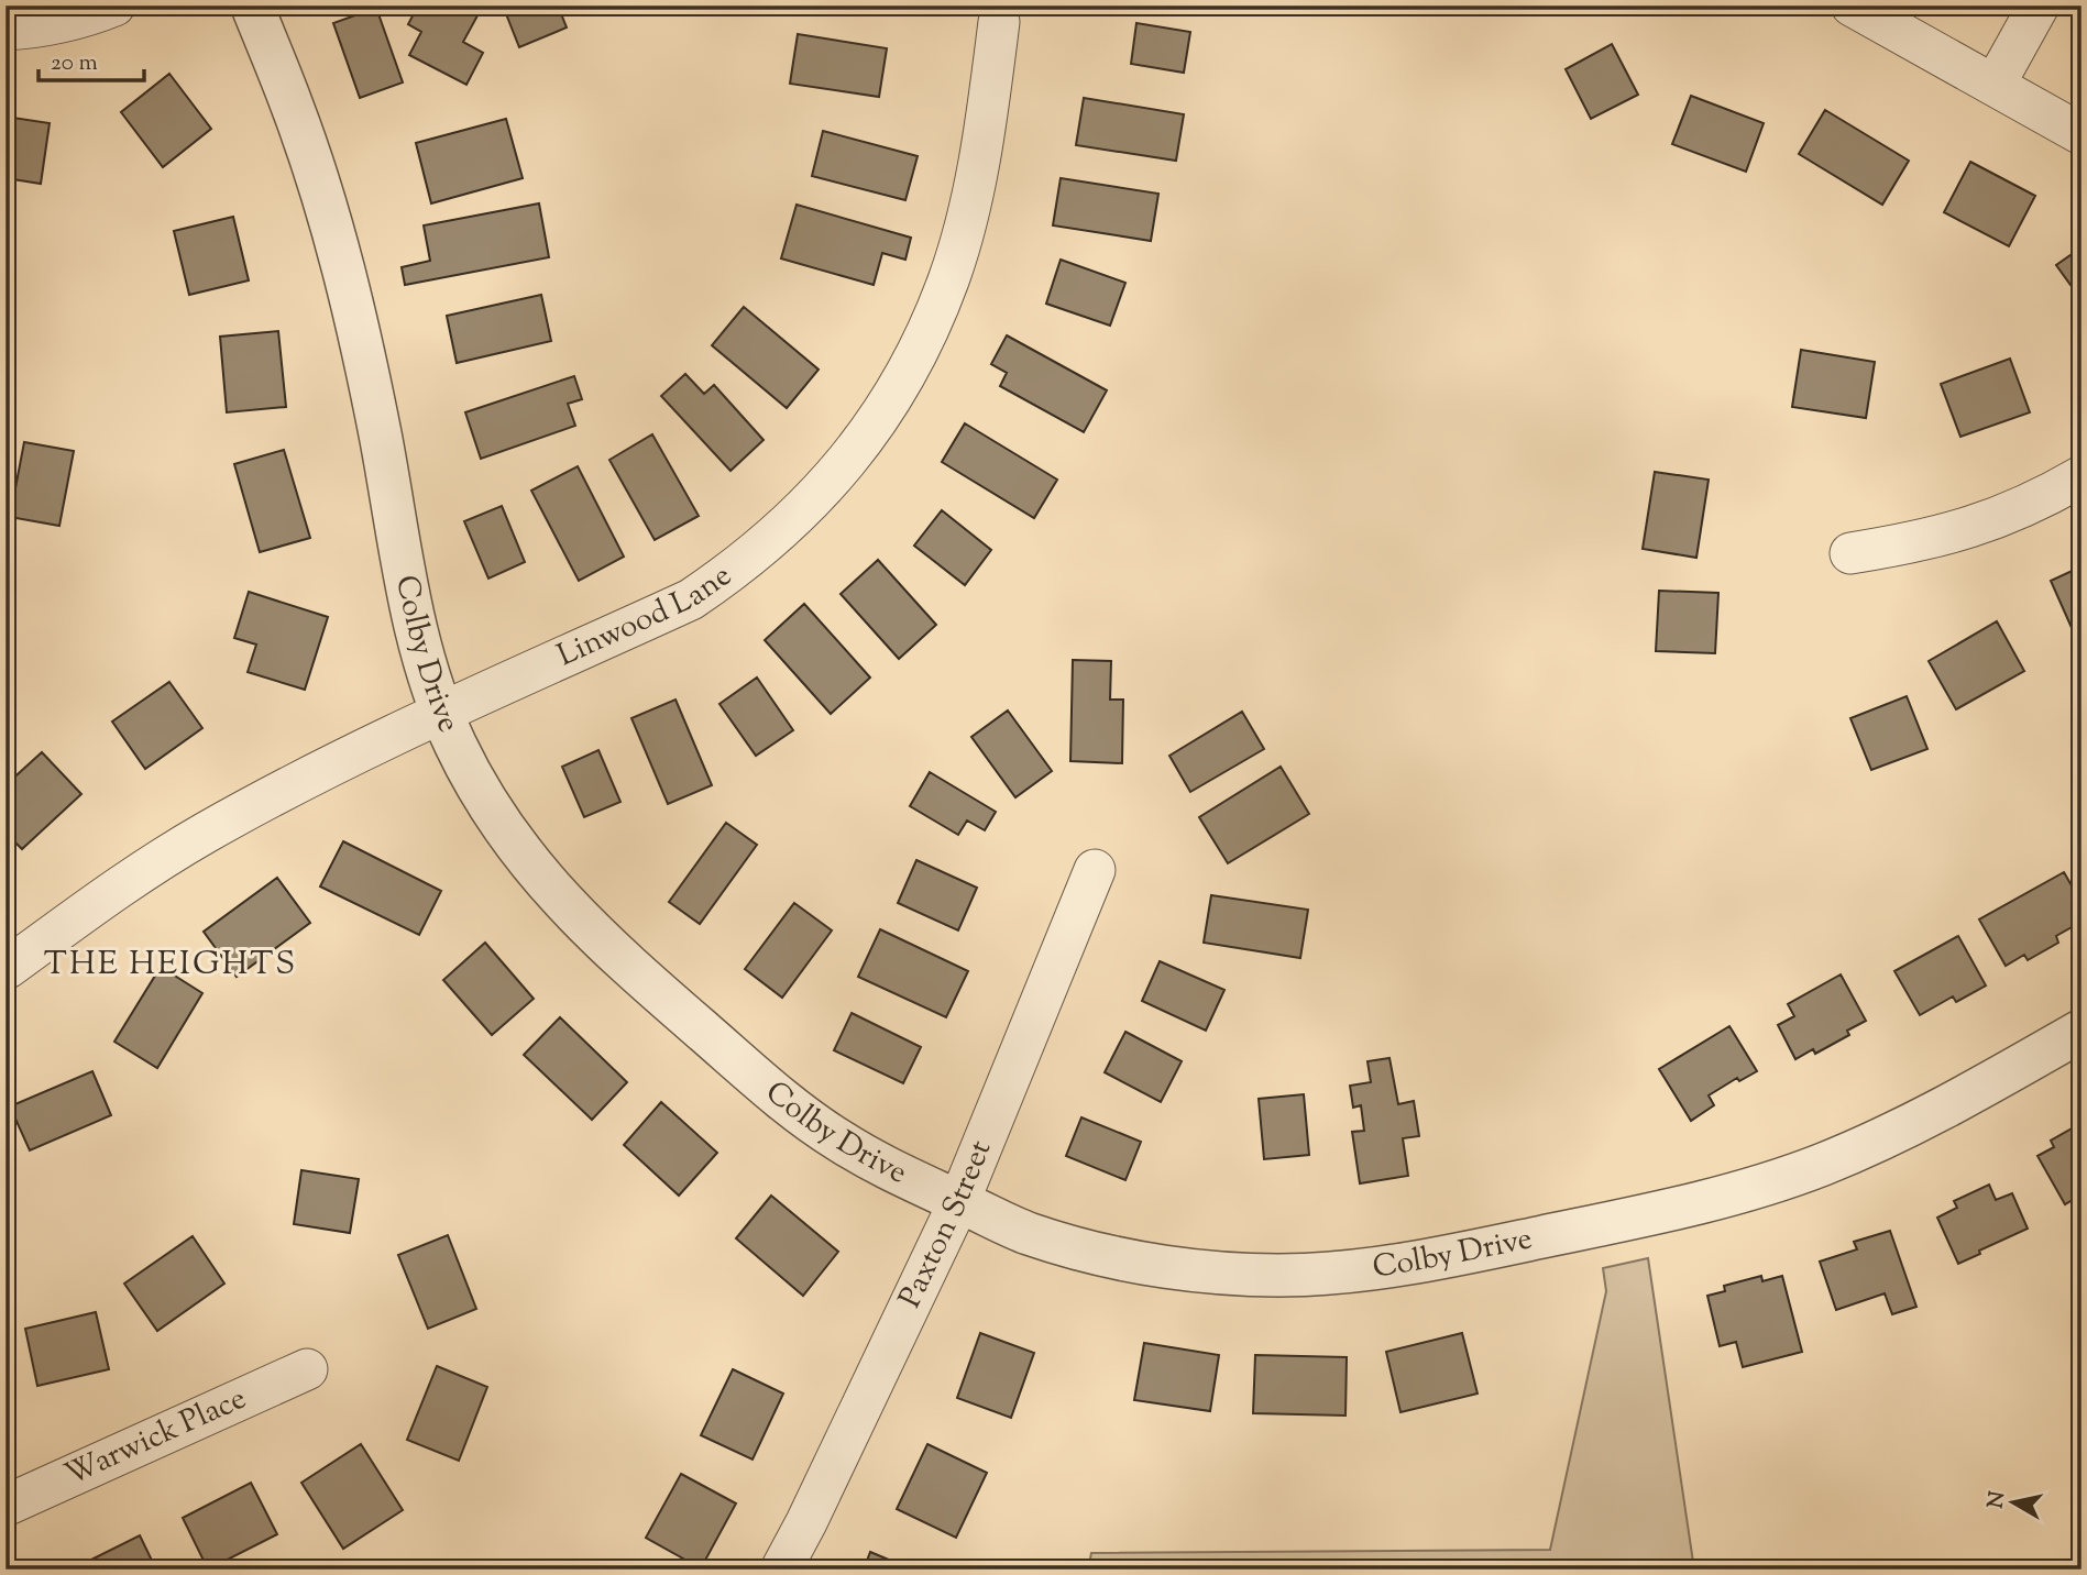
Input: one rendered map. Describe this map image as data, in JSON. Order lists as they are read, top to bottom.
{
  "streets": {
    "street": [
      "Linwood Lane",
      "Colby Drive",
      "Paxton Street",
      "Warwick Place"
    ]
  },
  "crossings": [
    ["Linwood Lane", "Colby Drive"],
    ["Colby Drive", "Paxton Street"]
  ],
  "districts": ["THE HEIGHTS"],
  "scale_bar": "20 m",
  "north": "left"
}
